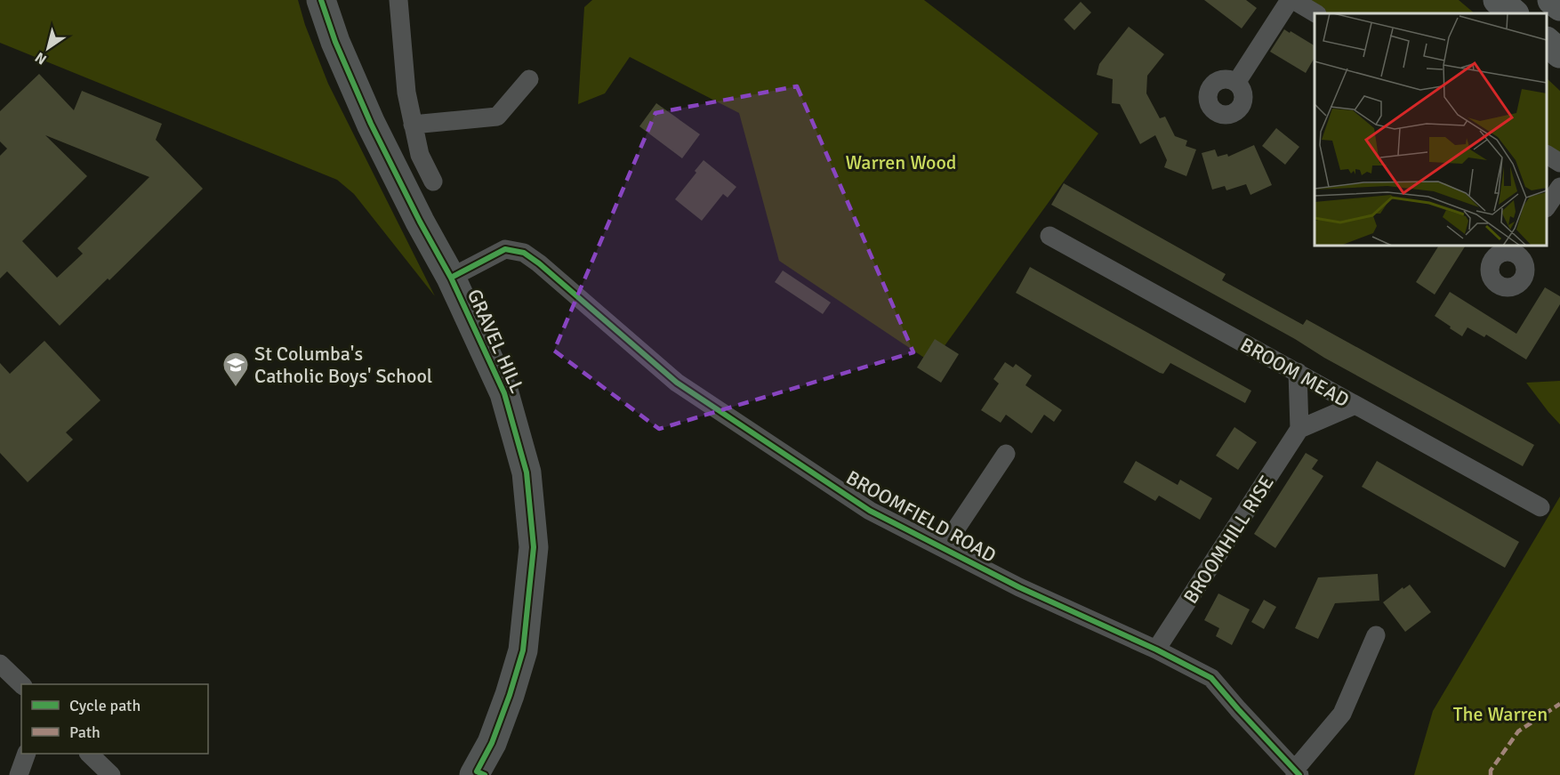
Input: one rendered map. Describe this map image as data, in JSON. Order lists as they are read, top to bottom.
{
  "streets": {
    "main road": ["GRAVEL HILL"],
    "street": ["BROOM MEAD", "BROOMFIELD ROAD", "BROOMHILL RISE"]
  },
  "crossings": [
    ["GRAVEL HILL", "BROOMFIELD ROAD"],
    ["BROOMFIELD ROAD", "BROOMHILL RISE"]
  ],
  "parks": ["Warren Wood", "The Warren"],
  "places": {
    "school or university": ["St Columba's Catholic Boys' School"]
  },
  "legend": ["Cycle path", "Path"],
  "north": "bottom left"
}
